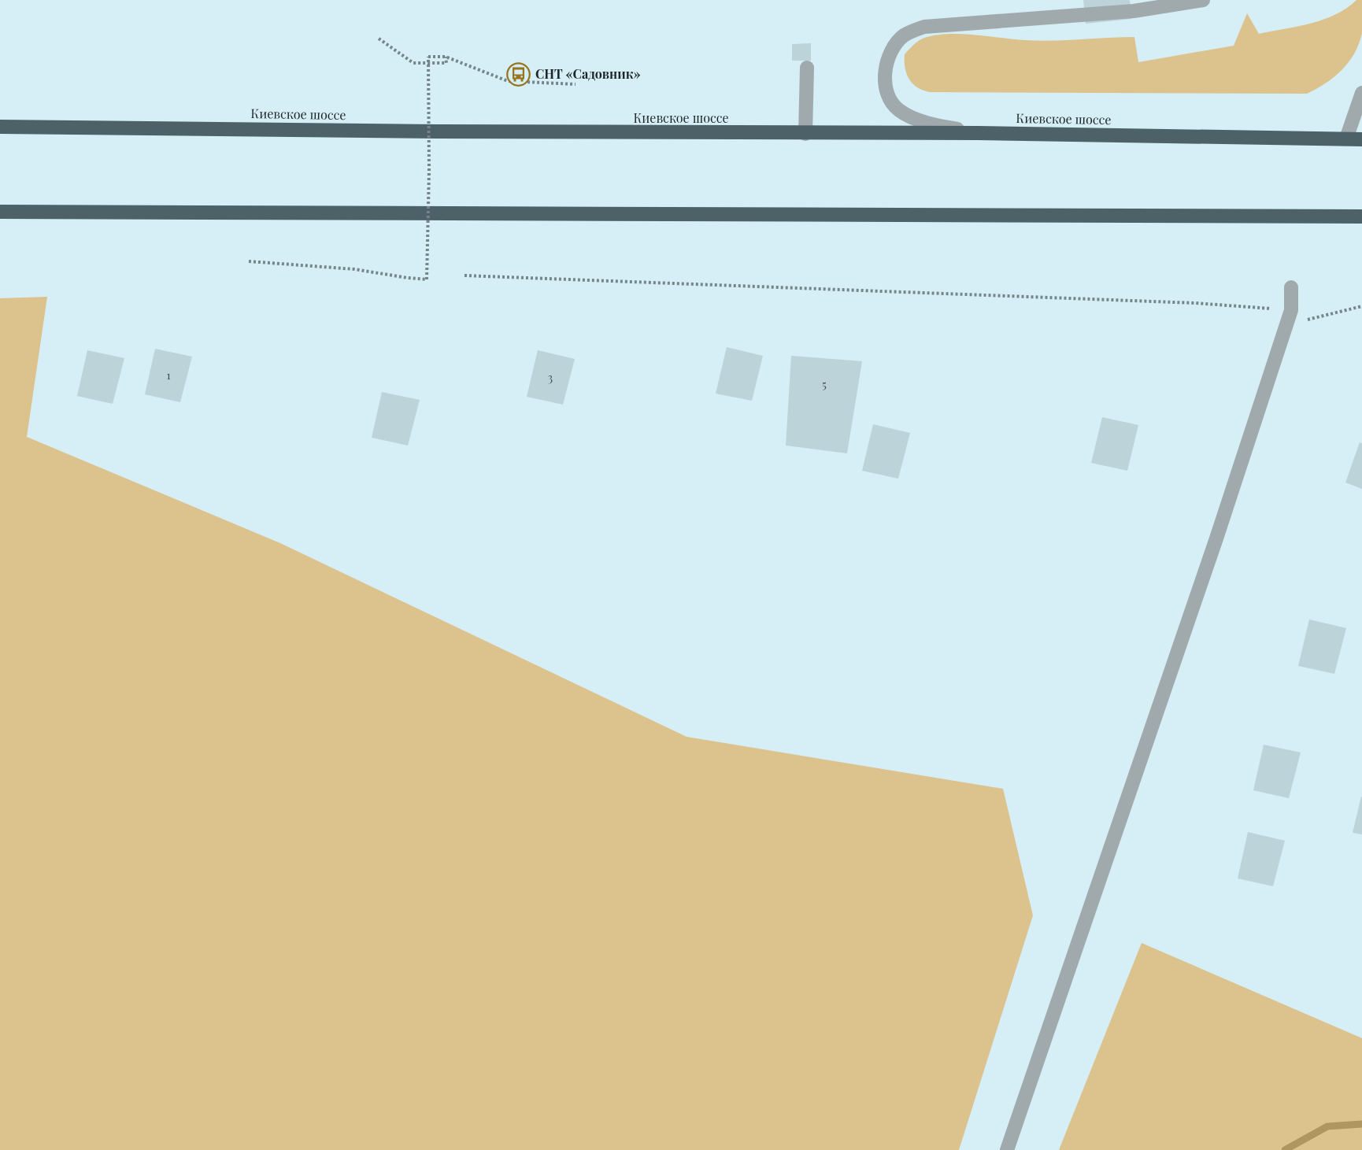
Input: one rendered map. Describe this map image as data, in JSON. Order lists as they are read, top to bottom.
{
  "streets": {
    "highway": ["Киевское шоссе"]
  },
  "places": {
    "bus stop": ["СНТ «Садовник»"]
  },
  "house_numbers": ["1", "3", "5"]
}
